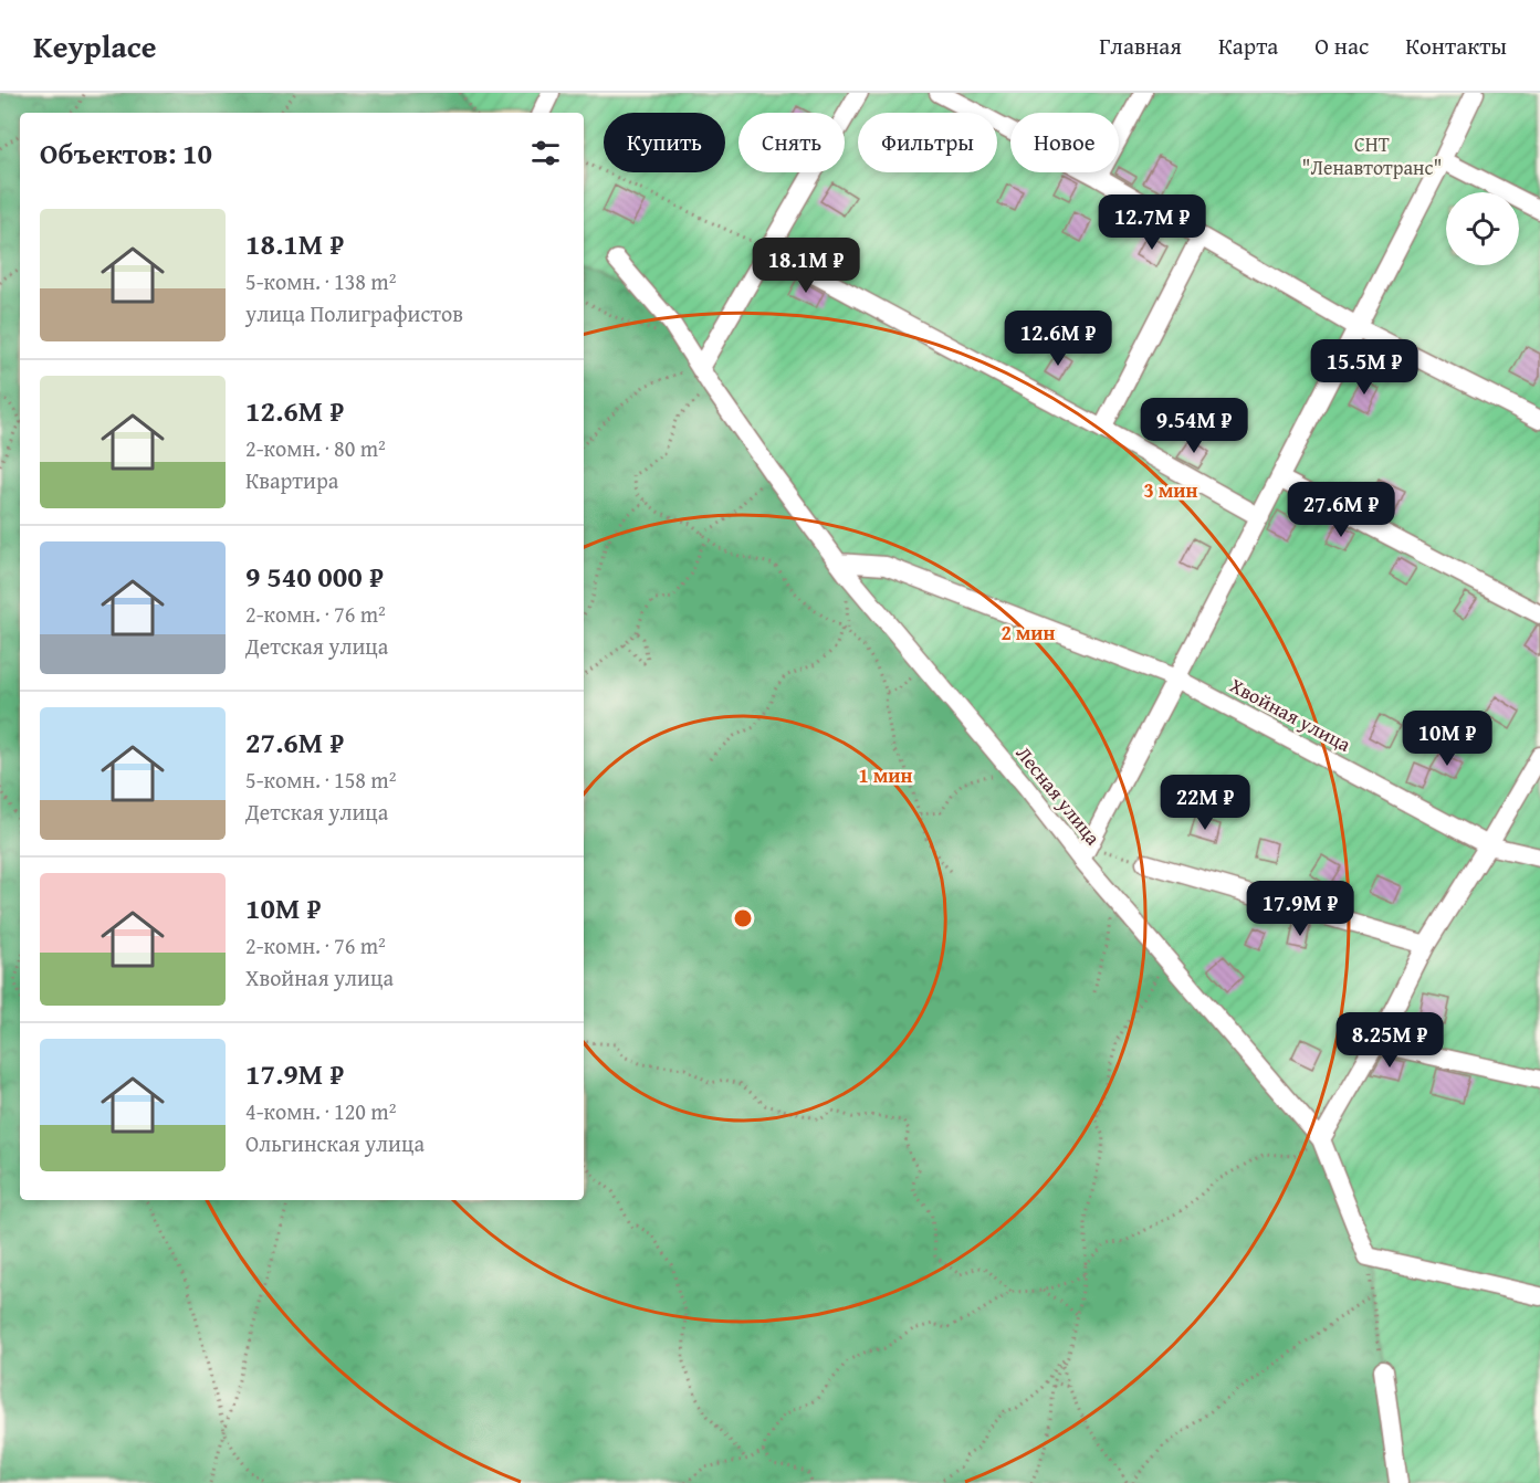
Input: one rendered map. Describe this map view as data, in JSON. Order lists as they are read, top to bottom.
{
  "streets": {
    "street": ["Хвойная улица", "Лесная улица"]
  },
  "crossings": [
    ["Хвойная улица", "Лесная улица"]
  ],
  "parks": ["СНТ \"Ленавтотранс\""],
  "page": {
    "header": "Keyplace",
    "nav": [
      "Главная",
      "Карта",
      "О нас",
      "Контакты"
    ],
    "chip": [
      "Купить",
      "Снять",
      "Фильтры",
      "Новое"
    ],
    "heading": "Объектов: 10",
    "list": [
      {
        "name": "18.1M ₽",
        "note": "5-комн. · 138 m² · улица Полиграфистов"
      },
      {
        "name": "12.6M ₽",
        "note": "2-комн. · 80 m² · Квартира"
      },
      {
        "name": "9 540 000 ₽",
        "note": "2-комн. · 76 m² · Детская улица"
      },
      {
        "name": "27.6M ₽",
        "note": "5-комн. · 158 m² · Детская улица"
      },
      {
        "name": "10M ₽",
        "note": "2-комн. · 76 m² · Хвойная улица"
      },
      {
        "name": "17.9M ₽",
        "note": "4-комн. · 120 m² · Ольгинская улица"
      }
    ],
    "price": [
      "12.7M ₽",
      "18.1M ₽",
      "12.6M ₽",
      "15.5M ₽",
      "9.54M ₽",
      "27.6M ₽",
      "10M ₽",
      "22M ₽",
      "17.9M ₽",
      "8.25M ₽"
    ]
  },
  "rings": ["3 мин", "2 мин", "1 мин"]
}
